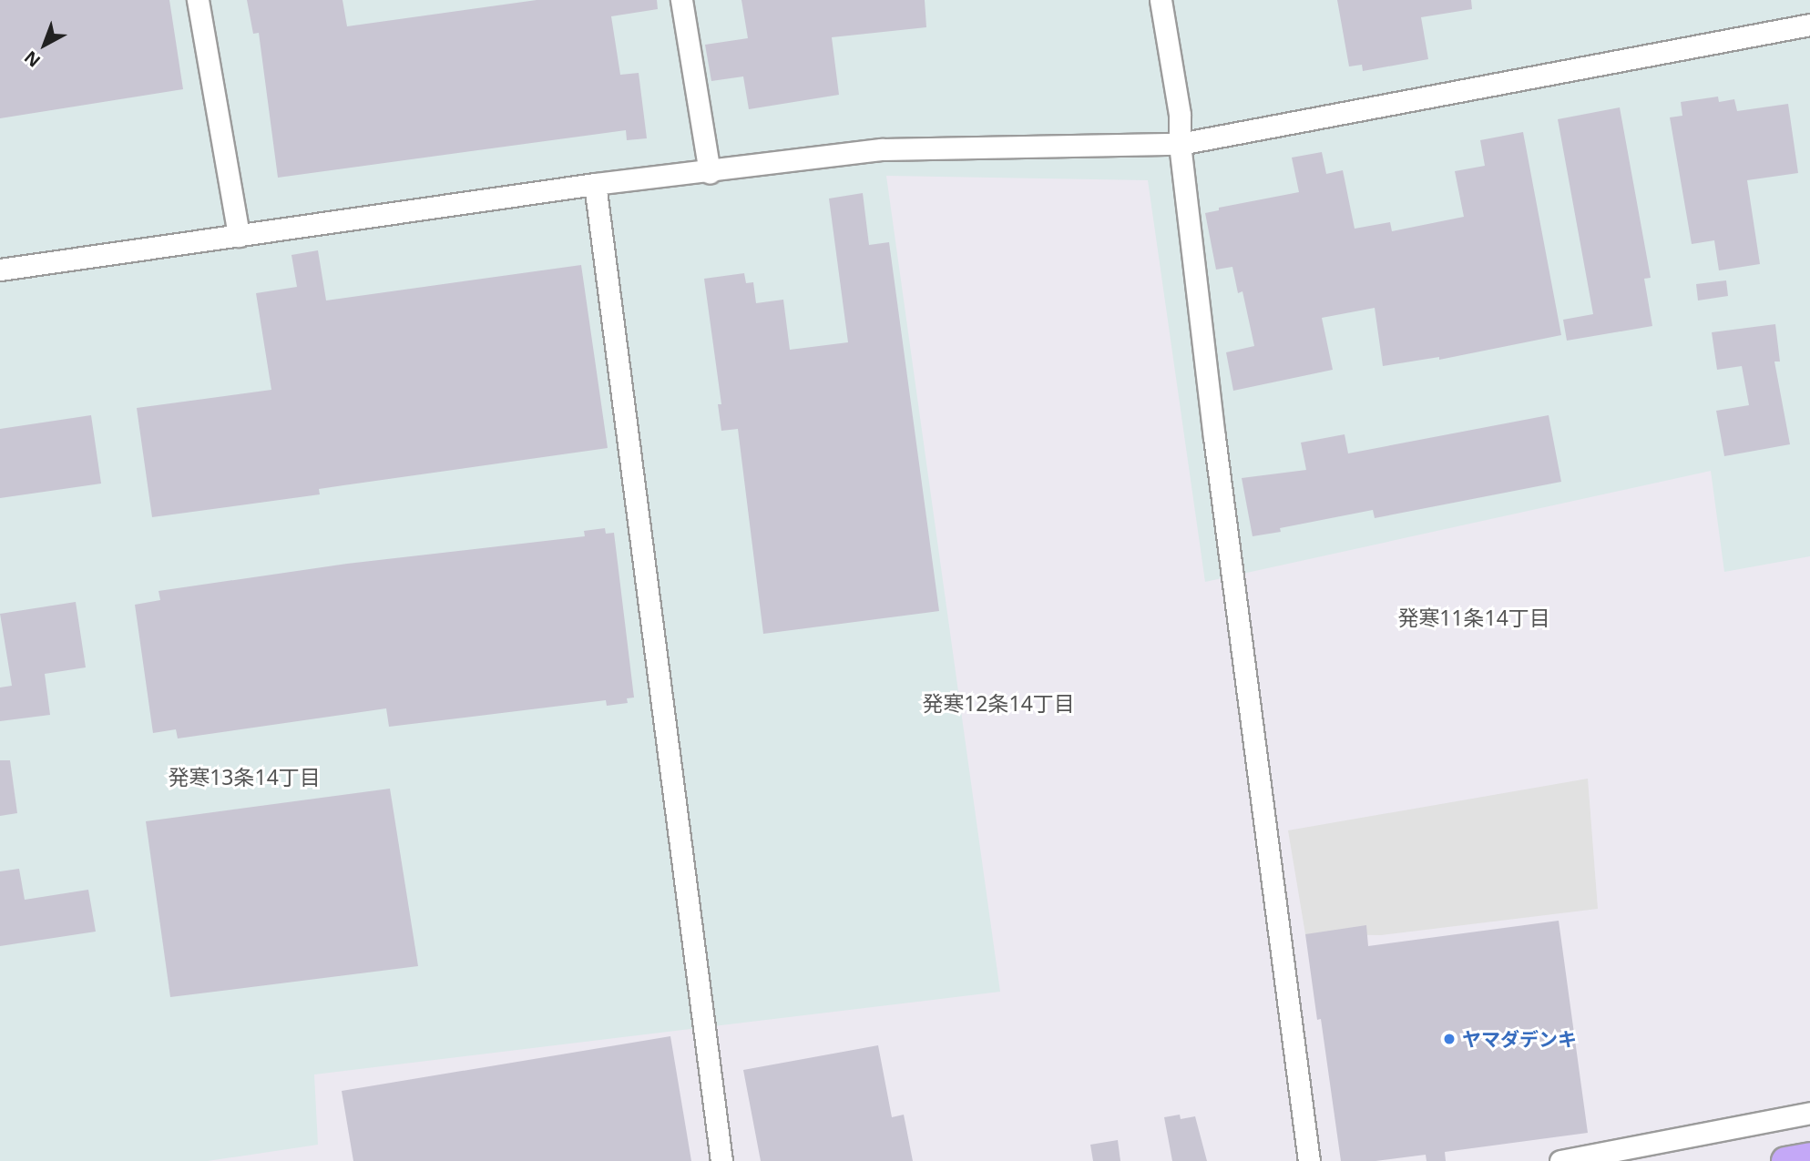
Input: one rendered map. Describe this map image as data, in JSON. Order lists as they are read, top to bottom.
{
  "districts": ["発寒11条14丁目", "発寒12条14丁目", "発寒13条14丁目"],
  "places": ["ヤマダデンキ"],
  "north": "bottom left"
}
